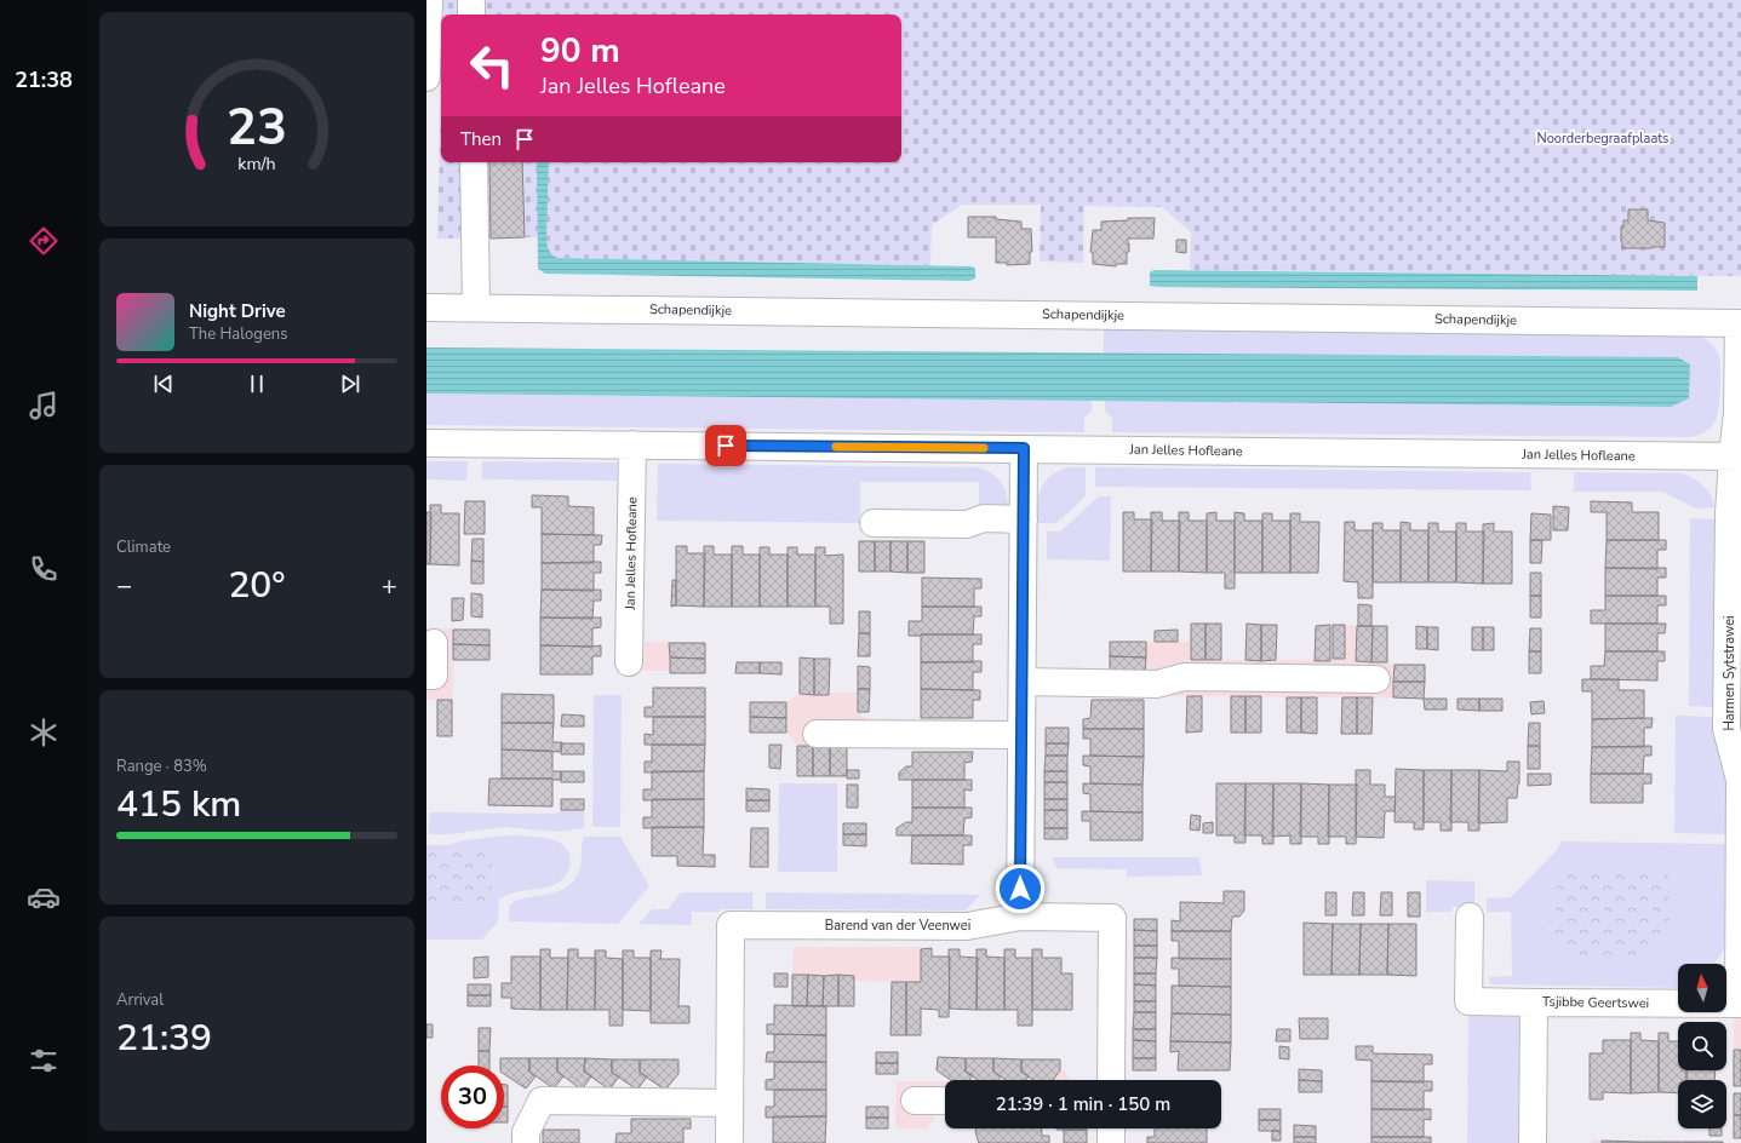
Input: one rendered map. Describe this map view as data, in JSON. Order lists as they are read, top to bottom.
{
  "streets": {
    "street": [
      "Schapendijkje",
      "Jan Jelles Hofleane",
      "Harmen Sytstrawei",
      "Barend van der Veenwei",
      "Tsjibbe Geertswei"
    ]
  },
  "crossings": [
    ["Schapendijkje", "Jan Jelles Hofleane"],
    ["Schapendijkje", "Harmen Sytstrawei"],
    ["Jan Jelles Hofleane", "Harmen Sytstrawei"],
    ["Harmen Sytstrawei", "Tsjibbe Geertswei"]
  ],
  "parks": ["Noorderbegraafplaats"],
  "north": "top",
  "page": {
    "tabs": "21:38",
    "turn": ["90 m", "Jan Jelles Hofleane"],
    "then": "Then",
    "song": ["Night Drive", "The Halogens"],
    "tile": [
      "Climate",
      ["Range · 83%", "415 km"],
      ["Arrival", "21:39"]
    ],
    "heat": ["−", "20°", "+"],
    "limit": "30",
    "trip": "21:39 · 1 min · 150 m",
    "gauge": ["23", "km/h"]
  }
}
